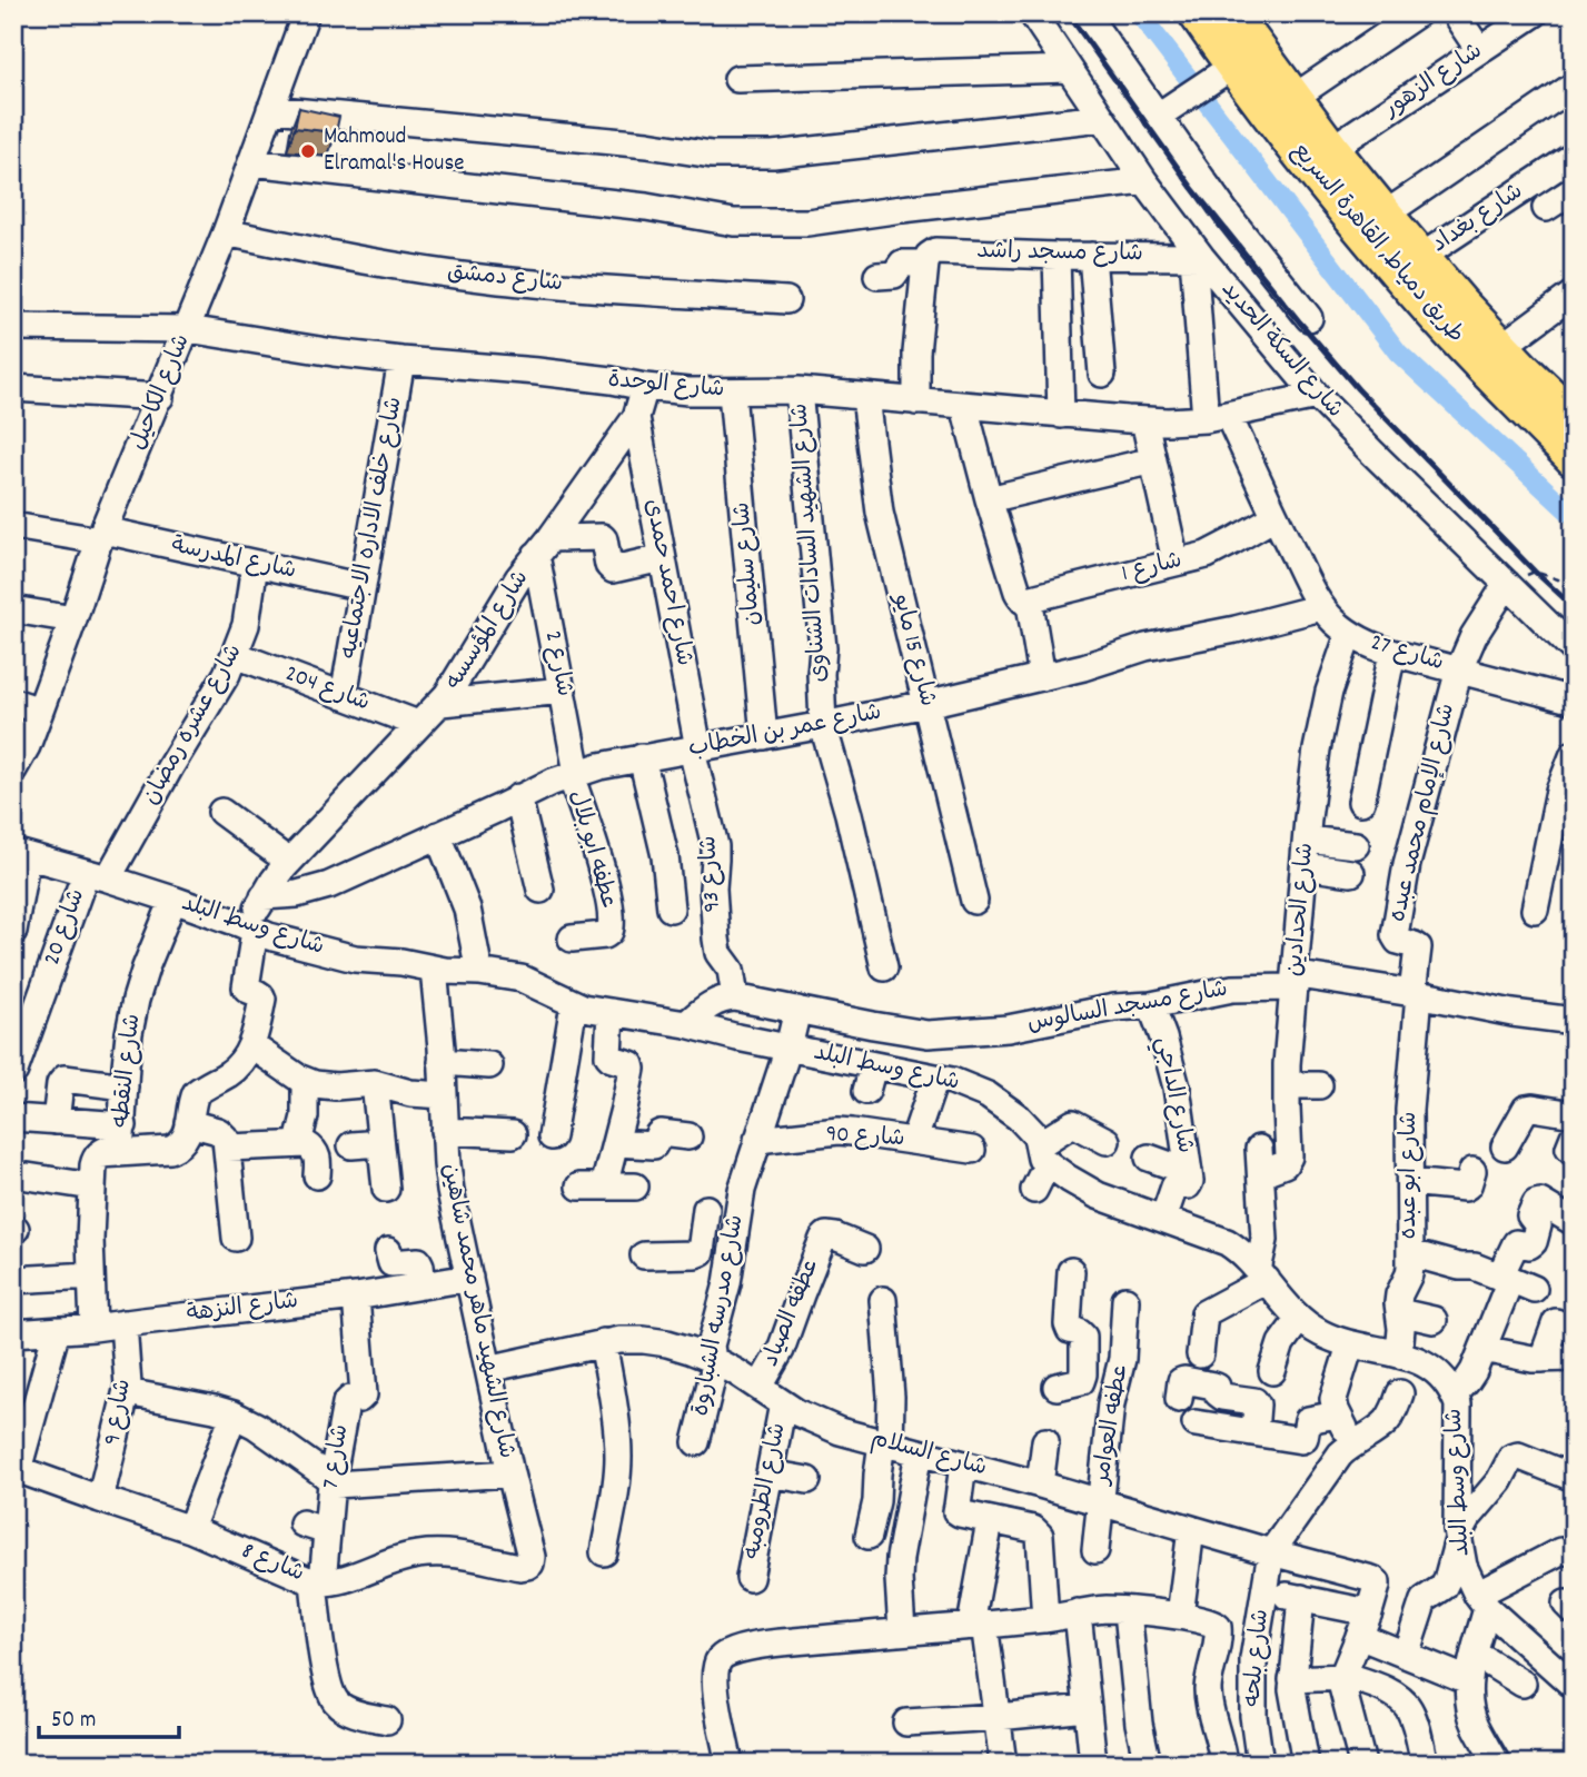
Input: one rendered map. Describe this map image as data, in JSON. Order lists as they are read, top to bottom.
{
  "streets": {
    "highway": ["طريق دمياط, القاهرة السريع"],
    "street": [
      "شارع الزهور",
      "شارع بغداد",
      "شارع مسجد راشد",
      "شارع دمشق",
      "شارع السكة الحديد",
      "شارع الوحدة",
      "شارع الكاحيل",
      "شارع خلف الاداره الاجتماعيه",
      "شارع الشهيد السادات الشناوى",
      "شارع المدرسة",
      "شارع سليمان",
      "شارع 1",
      "شارع احمد حمدى",
      "شارع المؤسسه",
      "شارع 15 مايو",
      "شارع 27",
      "شارع 2",
      "شارع 204",
      "شارع عشره رمضان",
      "شارع عمر بن الخطاب",
      "شارع الإمام محمد عبده",
      "عطفه ابو بلال",
      "شارع 93",
      "شارع الحدادين",
      "شارع وسط البلد",
      "شارع 20",
      "شارع مسجد السالوس",
      "شارع النقطه",
      "شارع الداجي",
      "شارع 90",
      "شارع ابو عبده",
      "شارع النزهة",
      "شارع الشهيد ماهر محمد شاهين",
      "عطفه الصياد",
      "شارع مدرسه الشباروة",
      "شارع 9",
      "عطفه العوامر",
      "شارع السلام",
      "شارع 7",
      "شارع الطرومبه",
      "شارع 8",
      "شارع بلحه"
    ]
  },
  "crossings": [
    ["شارع الزهور", "طريق دمياط, القاهرة السريع"],
    ["شارع بغداد", "طريق دمياط, القاهرة السريع"],
    ["شارع مسجد راشد", "شارع السكة الحديد"],
    ["شارع دمشق", "شارع الكاحيل"],
    ["شارع السكة الحديد", "شارع الوحدة"],
    ["شارع السكة الحديد", "شارع الإمام محمد عبده"],
    ["شارع الوحدة", "شارع الكاحيل"],
    ["شارع الوحدة", "شارع خلف الاداره الاجتماعيه"],
    ["شارع الوحدة", "شارع الشهيد السادات الشناوى"],
    ["شارع الوحدة", "شارع سليمان"],
    ["شارع الوحدة", "شارع المؤسسه"],
    ["شارع الوحدة", "شارع 15 مايو"],
    ["شارع الوحدة", "شارع 27"],
    ["شارع الكاحيل", "شارع المدرسة"],
    ["شارع خلف الاداره الاجتماعيه", "شارع المدرسة"],
    ["شارع خلف الاداره الاجتماعيه", "شارع 204"],
    ["شارع الشهيد السادات الشناوى", "شارع عمر بن الخطاب"],
    ["شارع المدرسة", "شارع عشره رمضان"],
    ["شارع سليمان", "شارع عمر بن الخطاب"],
    ["شارع 1", "شارع 27"],
    ["شارع احمد حمدى", "شارع المؤسسه"],
    ["شارع احمد حمدى", "شارع عمر بن الخطاب"],
    ["شارع احمد حمدى", "شارع 93"],
    ["شارع المؤسسه", "شارع 2"],
    ["شارع المؤسسه", "شارع 204"],
    ["شارع المؤسسه", "شارع عمر بن الخطاب"],
    ["شارع المؤسسه", "شارع وسط البلد"],
    ["شارع 15 مايو", "شارع عمر بن الخطاب"],
    ["شارع 27", "شارع عمر بن الخطاب"],
    ["شارع 27", "شارع الإمام محمد عبده"],
    ["شارع 27", "شارع الحدادين"],
    ["شارع 2", "شارع عمر بن الخطاب"],
    ["شارع 2", "عطفه ابو بلال"],
    ["شارع 204", "شارع عشره رمضان"],
    ["شارع عشره رمضان", "شارع وسط البلد"],
    ["شارع عشره رمضان", "شارع 20"],
    ["شارع عمر بن الخطاب", "عطفه ابو بلال"],
    ["شارع عمر بن الخطاب", "شارع 93"],
    ["شارع الإمام محمد عبده", "شارع مسجد السالوس"],
    ["شارع الإمام محمد عبده", "شارع ابو عبده"],
    ["شارع 93", "شارع مسجد السالوس"],
    ["شارع الحدادين", "شارع وسط البلد"],
    ["شارع الحدادين", "شارع مسجد السالوس"],
    ["شارع وسط البلد", "شارع 20"],
    ["شارع وسط البلد", "شارع النقطه"],
    ["شارع وسط البلد", "شارع الداجي"],
    ["شارع وسط البلد", "شارع ابو عبده"],
    ["شارع وسط البلد", "شارع الشهيد ماهر محمد شاهين"],
    ["شارع وسط البلد", "شارع مدرسه الشباروة"],
    ["شارع مسجد السالوس", "شارع الداجي"],
    ["شارع مسجد السالوس", "شارع ابو عبده"],
    ["شارع مسجد السالوس", "شارع مدرسه الشباروة"],
    ["شارع النقطه", "شارع النزهة"],
    ["شارع 90", "شارع مدرسه الشباروة"],
    ["شارع النزهة", "شارع الشهيد ماهر محمد شاهين"],
    ["شارع النزهة", "شارع 9"],
    ["شارع النزهة", "شارع 7"],
    ["شارع الشهيد ماهر محمد شاهين", "شارع السلام"],
    ["شارع الشهيد ماهر محمد شاهين", "شارع 8"],
    ["عطفه الصياد", "شارع السلام"],
    ["شارع مدرسه الشباروة", "شارع السلام"],
    ["شارع 9", "شارع 8"],
    ["عطفه العوامر", "شارع السلام"],
    ["شارع السلام", "شارع الطرومبه"],
    ["شارع السلام", "شارع بلحه"],
    ["شارع 7", "شارع 8"]
  ],
  "places": ["Mahmoud Elramal's House"],
  "scale_bar": "50 m"
}
